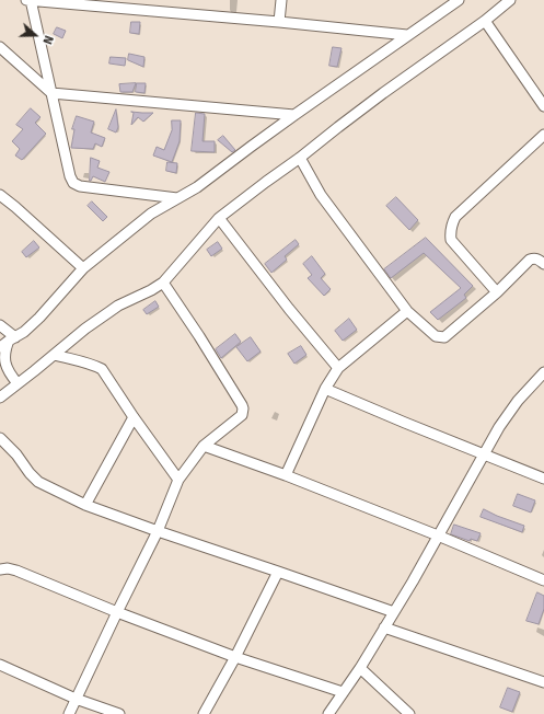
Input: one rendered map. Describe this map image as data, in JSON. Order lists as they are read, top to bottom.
{
  "north": "right"
}
